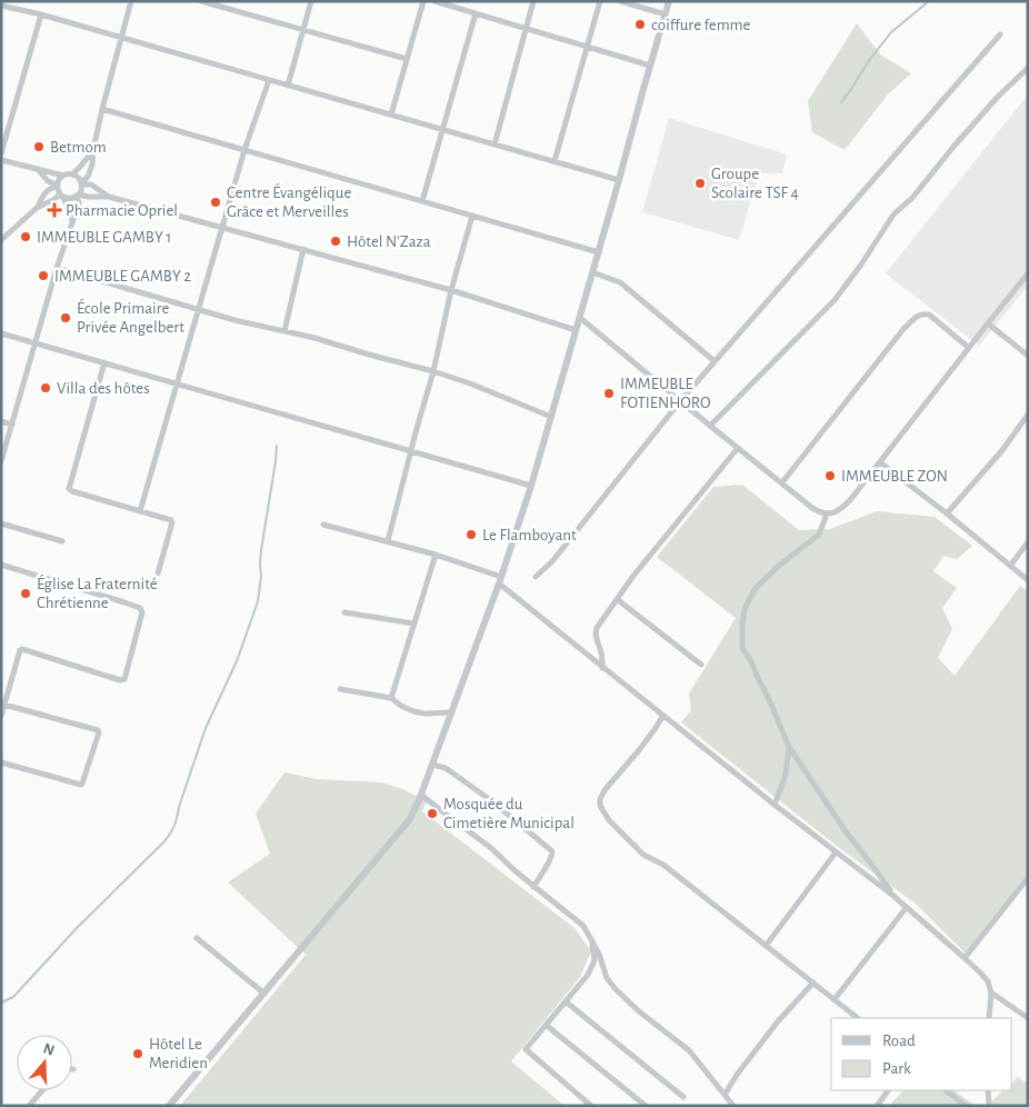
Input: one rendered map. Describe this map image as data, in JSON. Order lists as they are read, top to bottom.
{
  "places": {
    "other": [
      "coiffure femme",
      "Betmom",
      "Groupe Scolaire TSF 4",
      "Centre Évangélique Grâce et Merveilles",
      "IMMEUBLE GAMBY 1",
      "Hôtel N'Zaza",
      "IMMEUBLE GAMBY 2",
      "École Primaire Privée Angelbert",
      "Villa des hôtes",
      "IMMEUBLE FOTIENHORO",
      "IMMEUBLE ZON",
      "Le Flamboyant",
      "Église La Fraternité Chrétienne",
      "Mosquée du Cimetière Municipal",
      "Hôtel Le Meridien"
    ],
    "health": ["Pharmacie Opriel"]
  },
  "legend": ["Road", "Park"],
  "north": "top"
}
